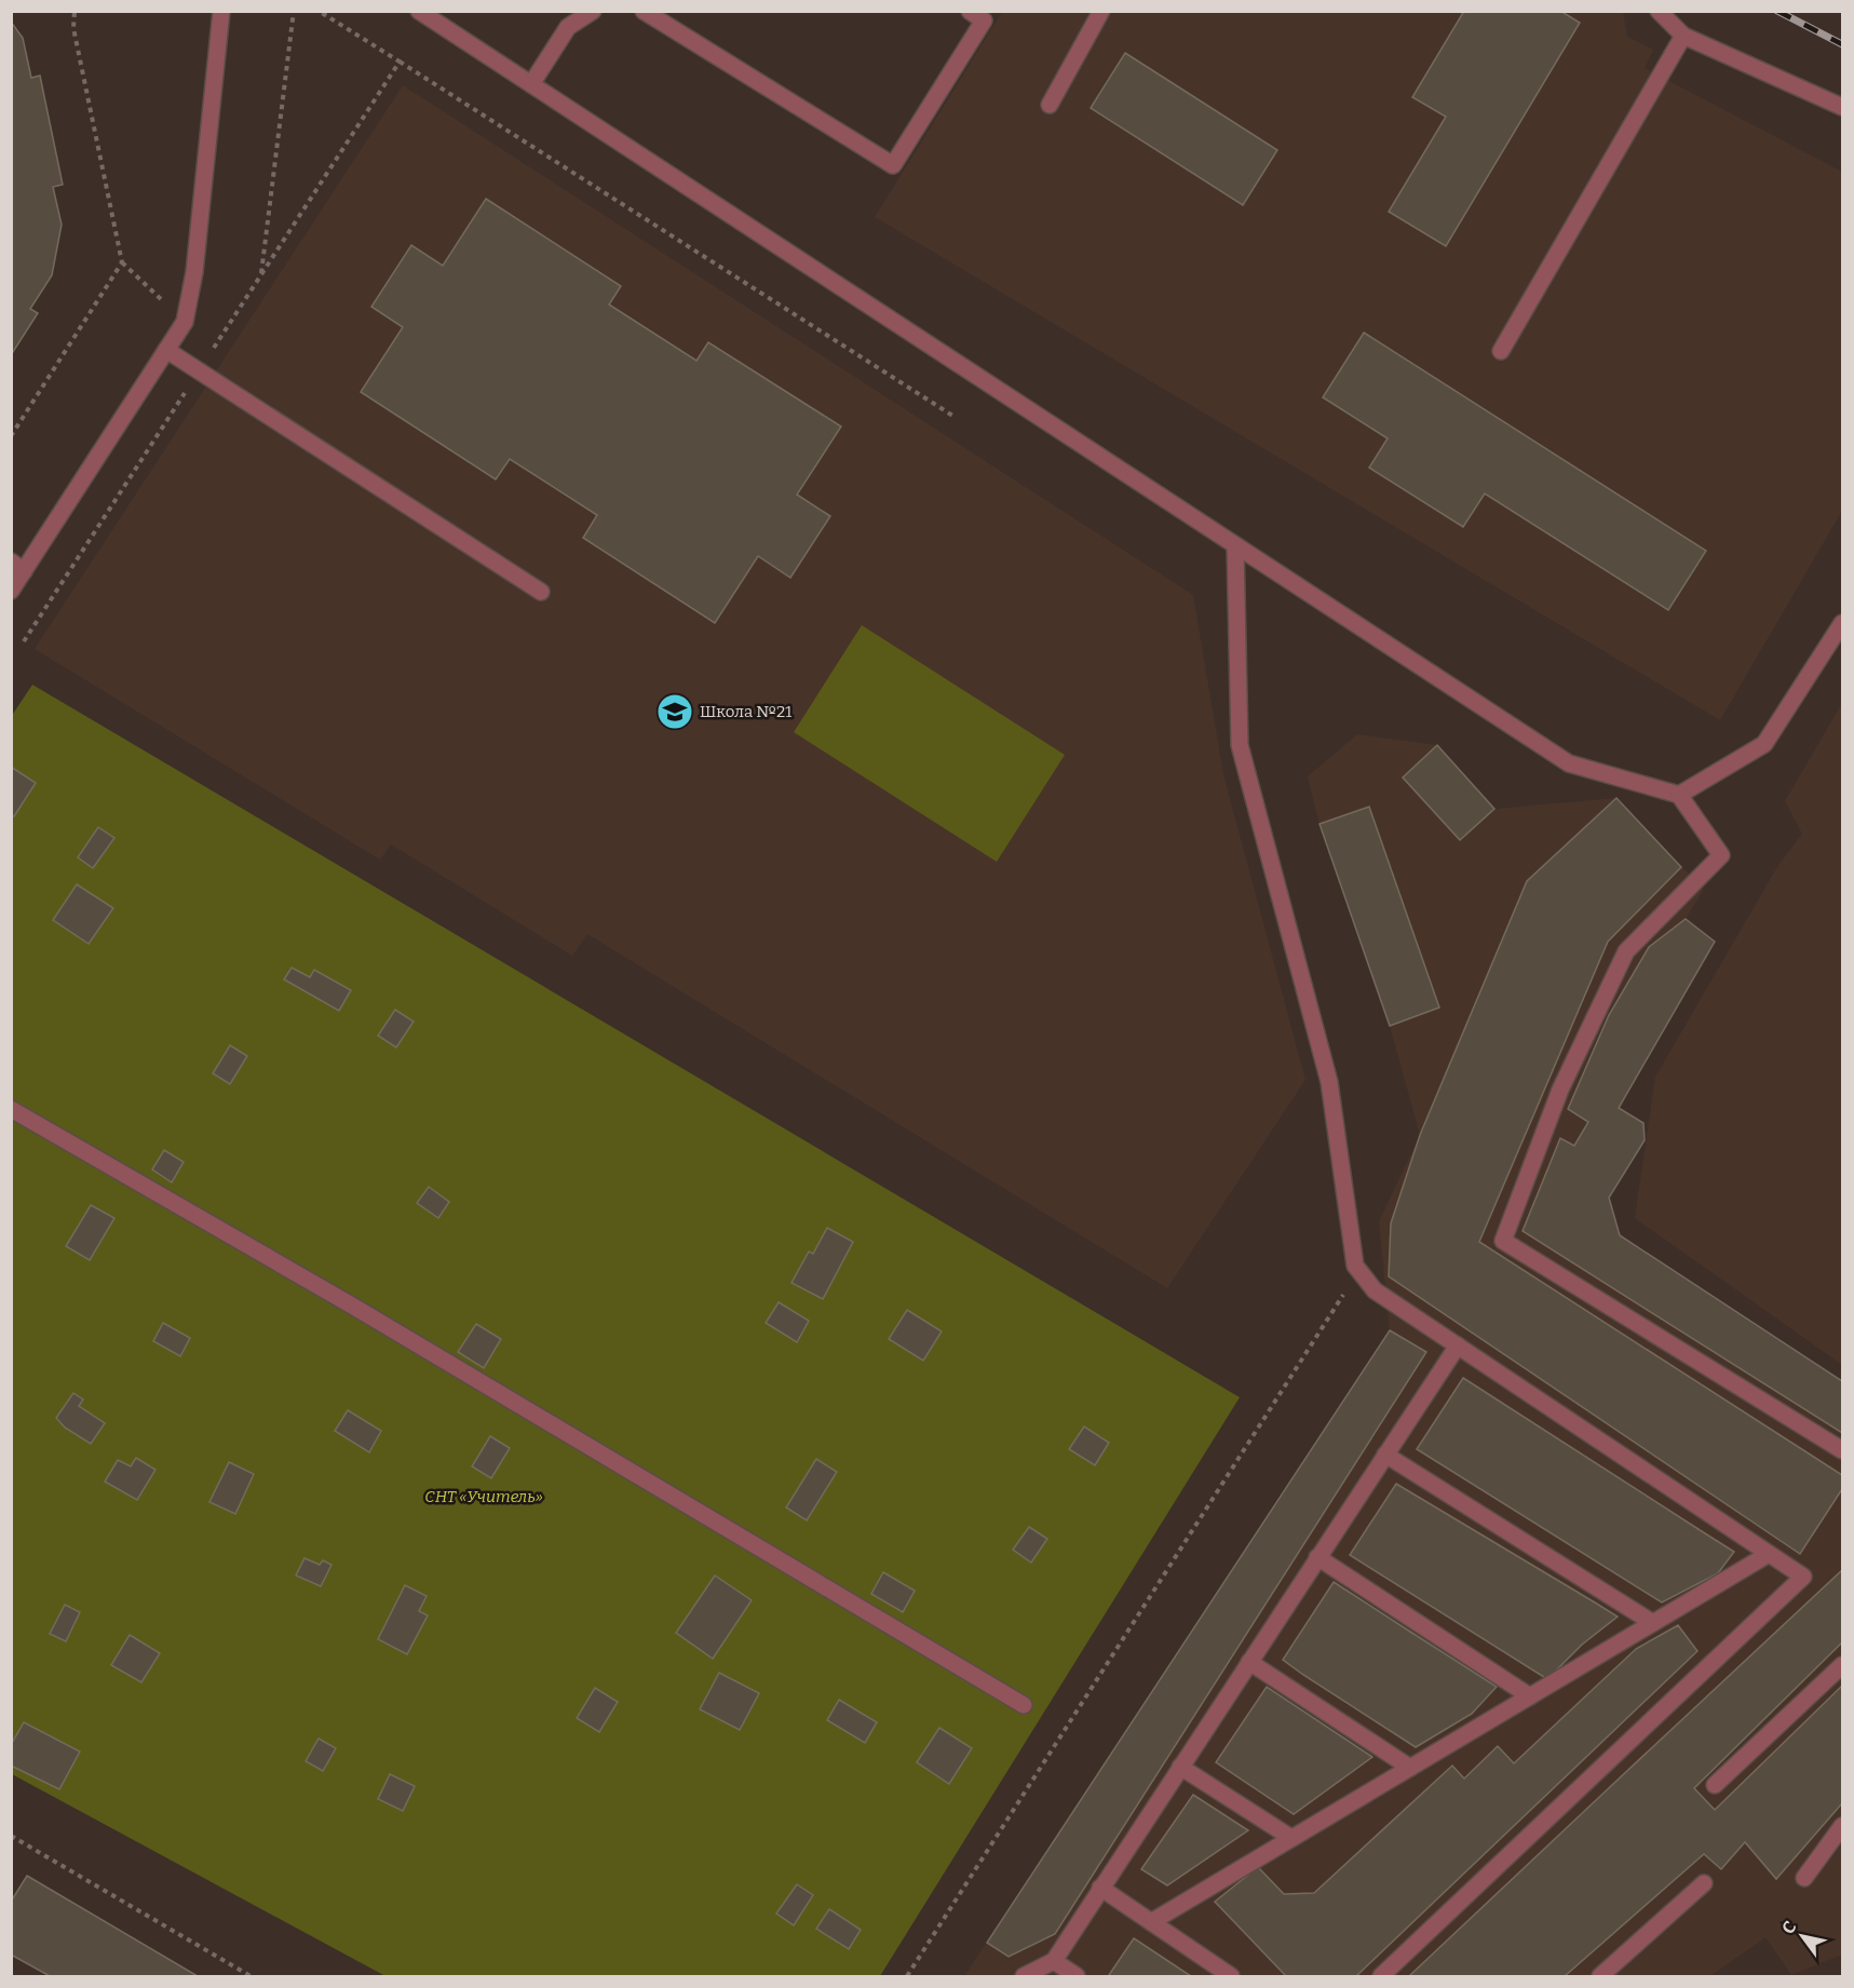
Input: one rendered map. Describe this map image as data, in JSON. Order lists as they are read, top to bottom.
{
  "parks": ["СНТ «Учитель»"],
  "places": {
    "school or university": ["Школа №21"]
  },
  "north": "top left"
}
